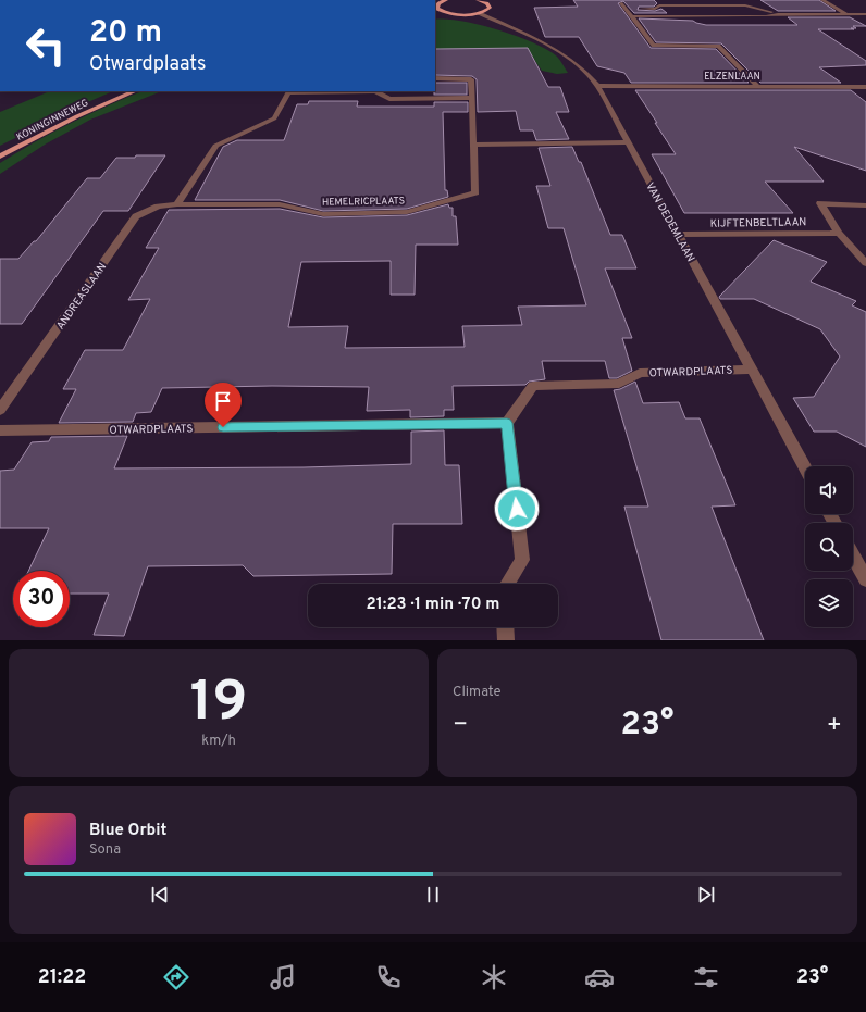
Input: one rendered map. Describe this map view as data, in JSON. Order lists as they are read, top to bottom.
{
  "streets": {
    "main road": ["KONINGINNEWEG"],
    "street": [
      "ELZENLAAN",
      "HEMELRICPLAATS",
      "VAN DEDEMLAAN",
      "KIJFTENBELTLAAN",
      "ANDREASLAAN",
      "OTWARDPLAATS"
    ]
  },
  "crossings": [
    ["ELZENLAAN", "VAN DEDEMLAAN"],
    ["HEMELRICPLAATS", "ANDREASLAAN"],
    ["VAN DEDEMLAAN", "KIJFTENBELTLAAN"],
    ["VAN DEDEMLAAN", "OTWARDPLAATS"]
  ],
  "page": {
    "turn": ["20 m", "Otwardplaats"],
    "limit": "30",
    "trip": "21:23 · 1 min · 70 m",
    "tile": [
      ["19", "km/h"],
      "Climate"
    ],
    "heat": ["−", "23°", "+"],
    "song": ["Blue Orbit", "Sona"],
    "tabs": ["21:22", "23°"]
  }
}
